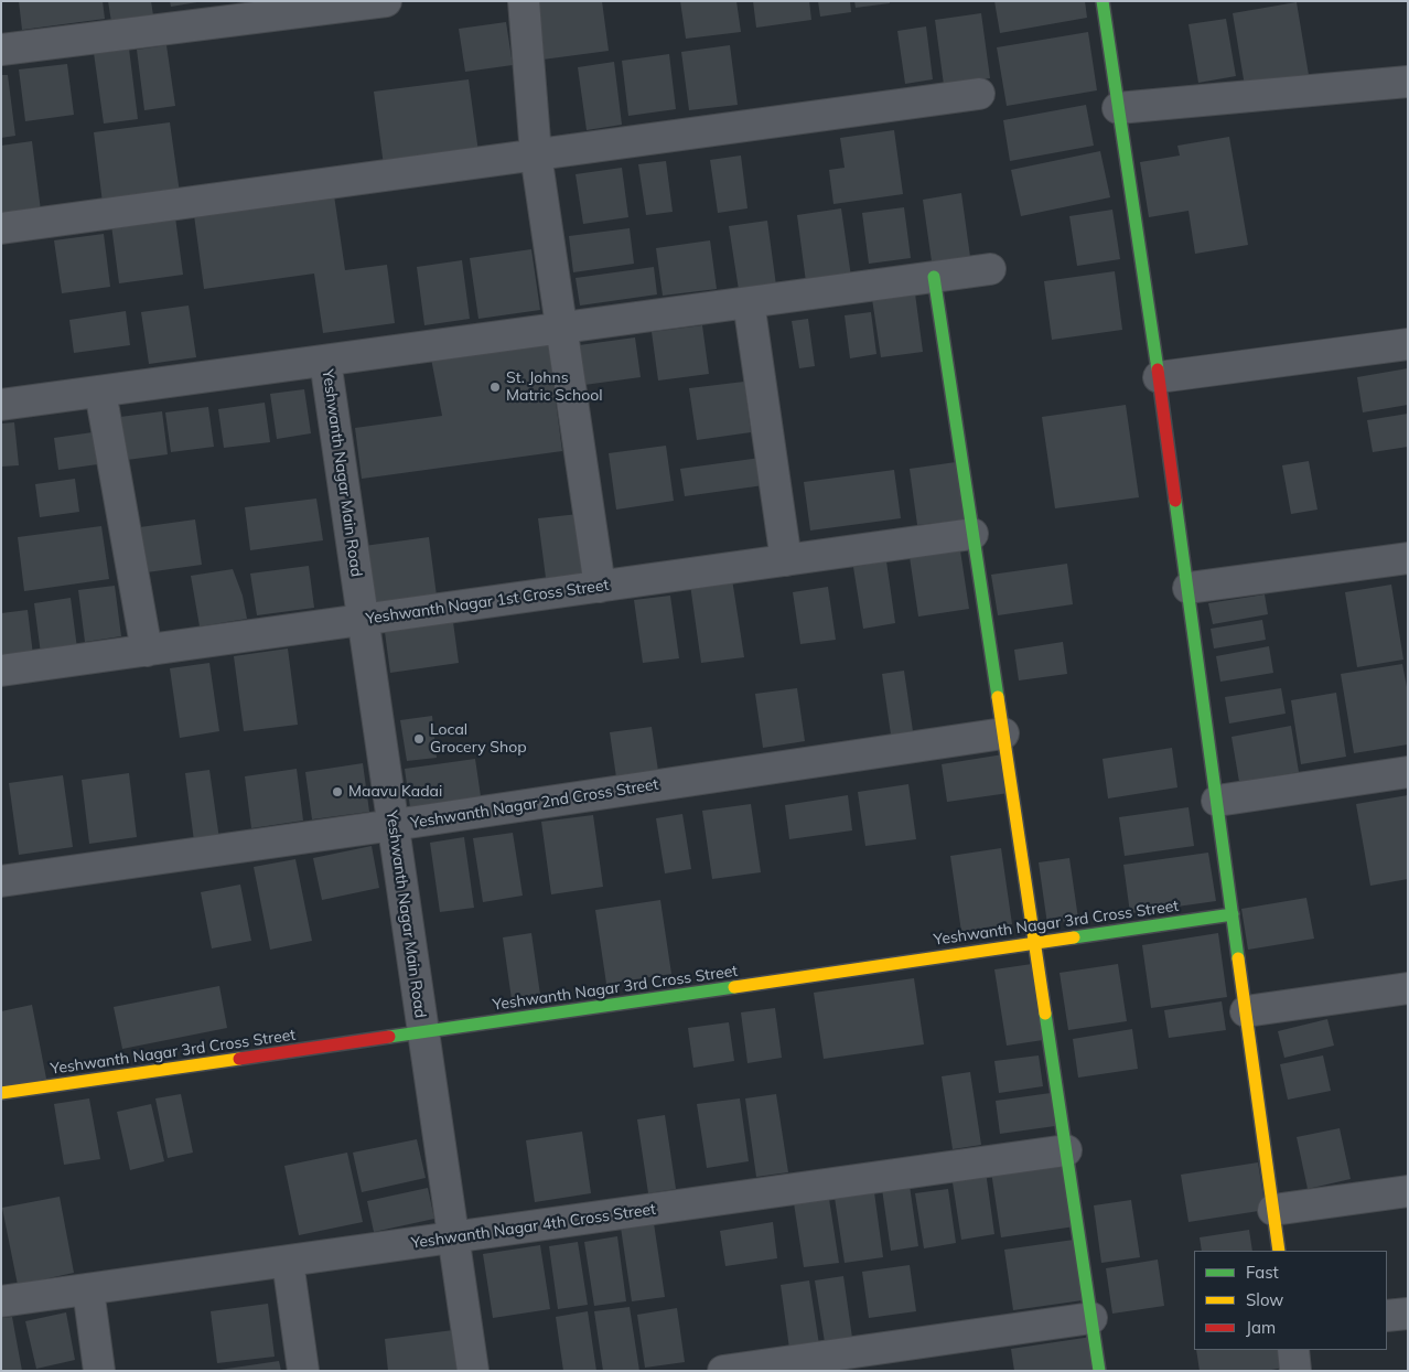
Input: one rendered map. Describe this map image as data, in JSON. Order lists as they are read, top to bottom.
{
  "streets": {
    "street": [
      "Yeshwanth Nagar Main Road",
      "Yeshwanth Nagar 1st Cross Street",
      "Yeshwanth Nagar 2nd Cross Street",
      "Yeshwanth Nagar 3rd Cross Street",
      "Yeshwanth Nagar 4th Cross Street"
    ]
  },
  "crossings": [
    ["Yeshwanth Nagar Main Road", "Yeshwanth Nagar 1st Cross Street"],
    ["Yeshwanth Nagar Main Road", "Yeshwanth Nagar 2nd Cross Street"],
    ["Yeshwanth Nagar Main Road", "Yeshwanth Nagar 3rd Cross Street"],
    ["Yeshwanth Nagar Main Road", "Yeshwanth Nagar 4th Cross Street"]
  ],
  "places": ["St. Johns Matric School", "Local Grocery Shop", "Maavu Kadai"],
  "legend": ["Fast", "Slow", "Jam"]
}
